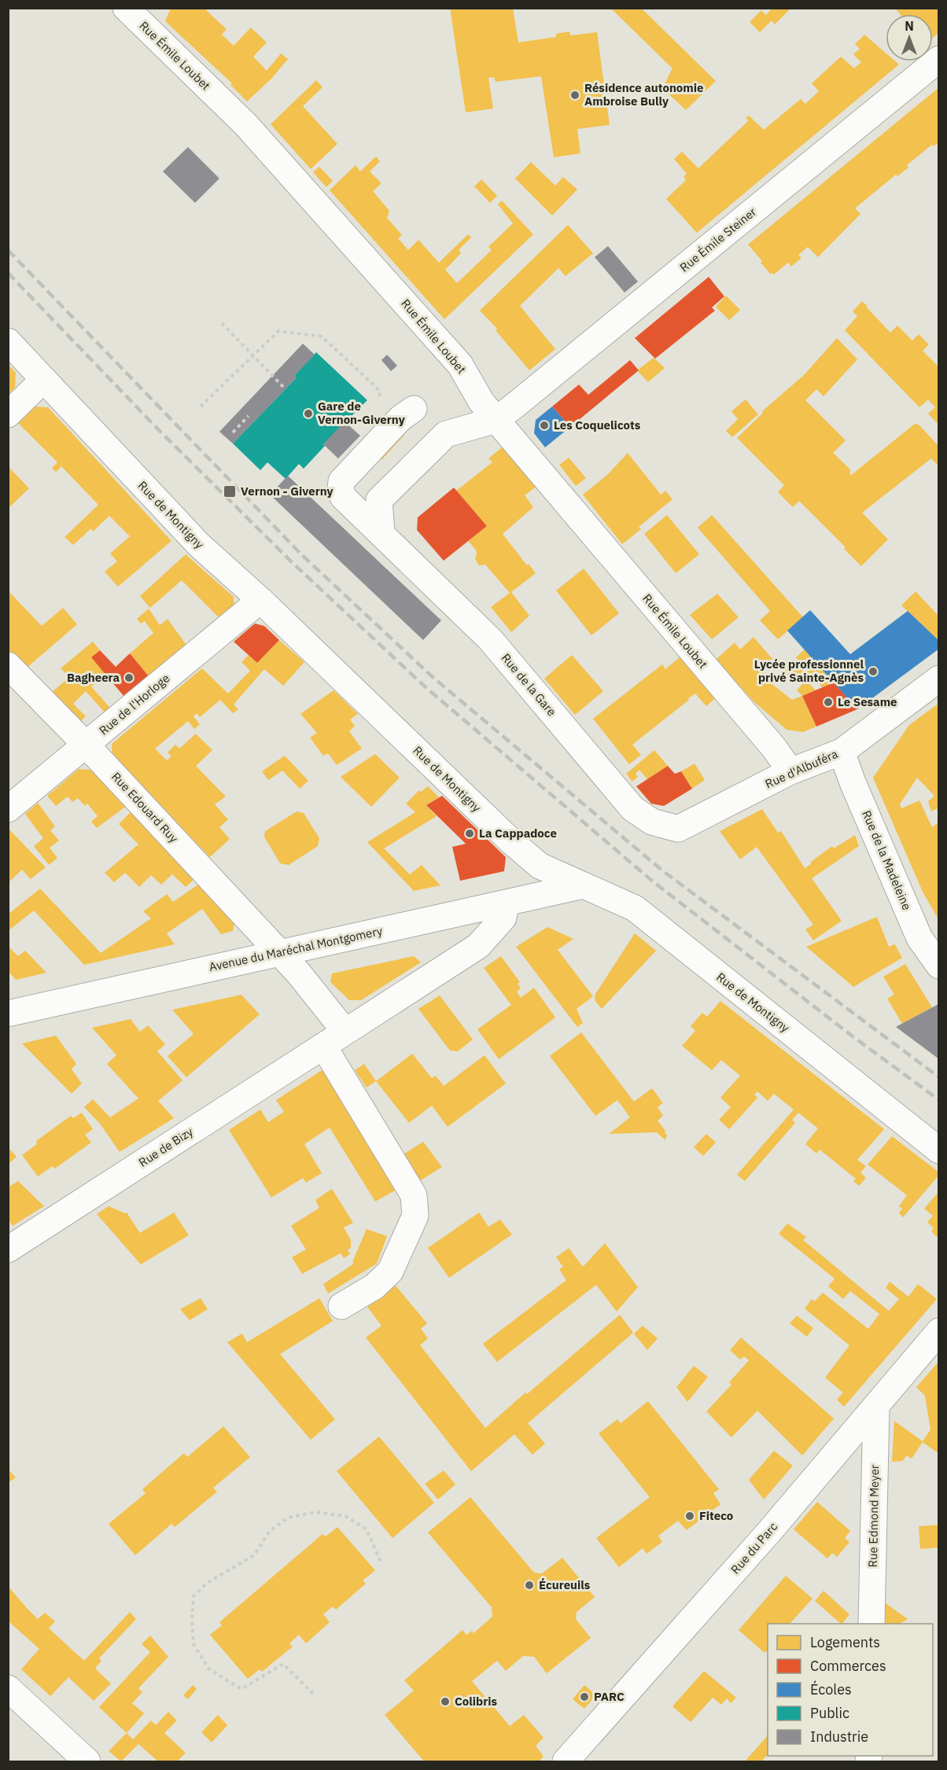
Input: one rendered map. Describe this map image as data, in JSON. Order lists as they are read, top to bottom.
{
  "streets": {
    "street": [
      "Rue Émile Loubet",
      "Rue Émile Steiner",
      "Rue de Montigny",
      "Rue de la Gare",
      "Rue de l'Horloge",
      "Rue d'Albuféra",
      "Rue Edouard Ruy",
      "Rue de la Madeleine",
      "Avenue du Maréchal Montgomery",
      "Rue de Bizy",
      "Rue Edmond Meyer",
      "Rue du Parc"
    ]
  },
  "crossings": [
    ["Rue Émile Loubet", "Rue Émile Steiner"],
    ["Rue Émile Loubet", "Rue d'Albuféra"],
    ["Rue de Montigny", "Rue de l'Horloge"],
    ["Rue de Montigny", "Avenue du Maréchal Montgomery"],
    ["Rue de la Gare", "Rue d'Albuféra"],
    ["Rue de l'Horloge", "Rue Edouard Ruy"],
    ["Rue d'Albuféra", "Rue de la Madeleine"],
    ["Rue Edouard Ruy", "Avenue du Maréchal Montgomery"],
    ["Rue Edouard Ruy", "Rue de Bizy"],
    ["Avenue du Maréchal Montgomery", "Rue de Bizy"],
    ["Rue Edmond Meyer", "Rue du Parc"]
  ],
  "places": {
    "other": [
      "Résidence autonomie Ambroise Bully",
      "Gare de Vernon-Giverny",
      "Les Coquelicots",
      "Lycée professionnel privé Sainte-Agnès",
      "Bagheera",
      "Le Sesame",
      "La Cappadoce",
      "Fiteco",
      "Écureuils",
      "PARC",
      "Colibris"
    ],
    "transit": ["Vernon - Giverny"]
  },
  "legend": [
    "Logements",
    "Commerces",
    "Écoles",
    "Public",
    "Industrie"
  ],
  "north": "top"
}
